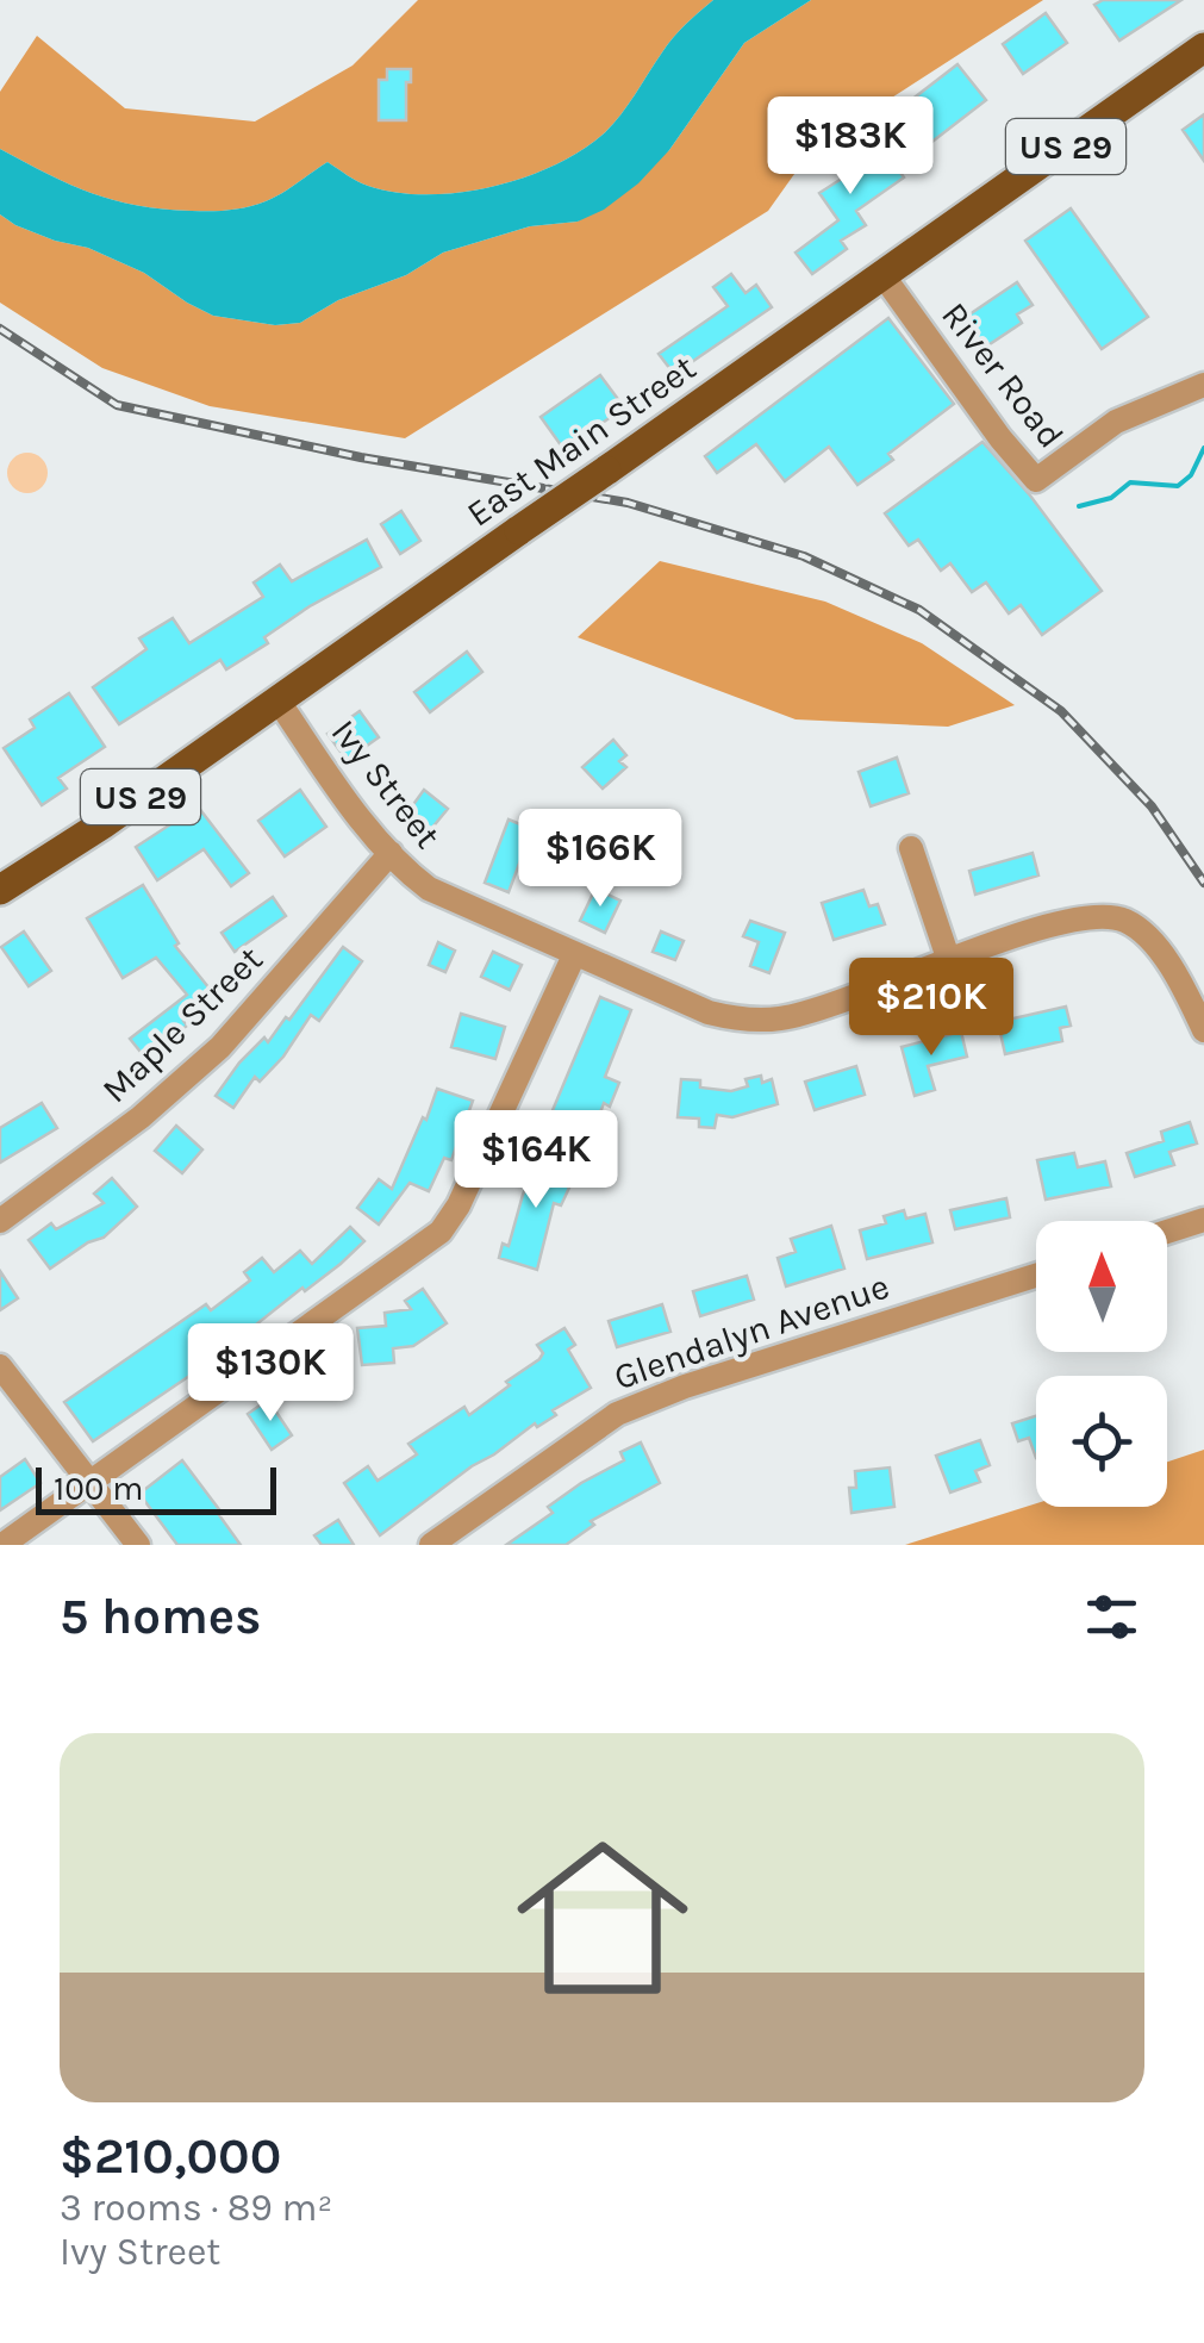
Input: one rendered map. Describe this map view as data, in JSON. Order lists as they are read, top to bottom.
{
  "streets": {
    "main road": ["US 29", "East Main Street"],
    "street": [
      "River Road",
      "Ivy Street",
      "Maple Street",
      "Glendalyn Avenue"
    ]
  },
  "crossings": [
    ["River Road", "East Main Street"],
    ["East Main Street", "Ivy Street"],
    ["Ivy Street", "Maple Street"]
  ],
  "scale_bar": "100 m",
  "north": "top",
  "page": {
    "price": [
      "$183K",
      "$166K",
      "$210K",
      "$164K",
      "$130K"
    ],
    "scale": "100 m",
    "heading": "5 homes",
    "list": [
      {
        "name": "$210,000",
        "note": "3 rooms · 89 m² · Ivy Street"
      }
    ]
  }
}
